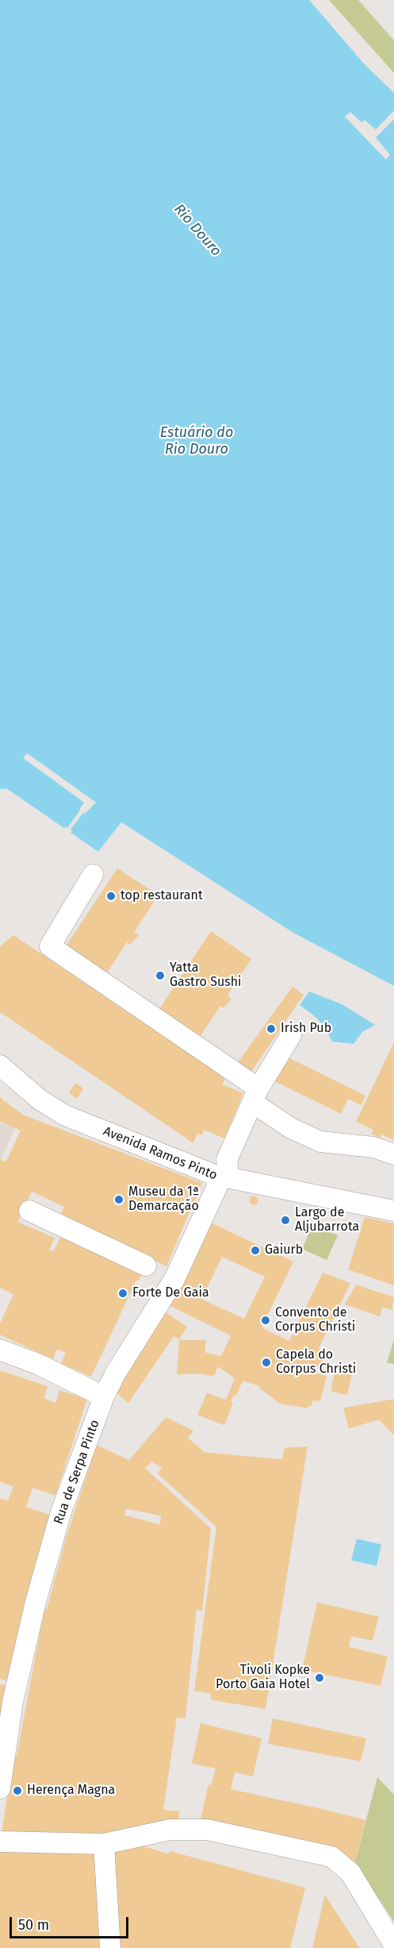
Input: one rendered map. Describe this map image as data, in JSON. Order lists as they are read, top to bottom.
{
  "streets": {
    "street": ["Avenida Ramos Pinto", "Rua de Serpa Pinto"]
  },
  "crossings": [
    ["Avenida Ramos Pinto", "Rua de Serpa Pinto"]
  ],
  "water": ["Rio Douro", "Estuário do Rio Douro"],
  "places": [
    "top restaurant",
    "Yatta Gastro Sushi",
    "Irish Pub",
    "Museu da 1ª Demarcação",
    "Largo de Aljubarrota",
    "Gaiurb",
    "Forte De Gaia",
    "Convento de Corpus Christi",
    "Capela do Corpus Christi",
    "Tivoli Kopke Porto Gaia Hotel",
    "Herença Magna"
  ],
  "scale_bar": "50 m"
}
